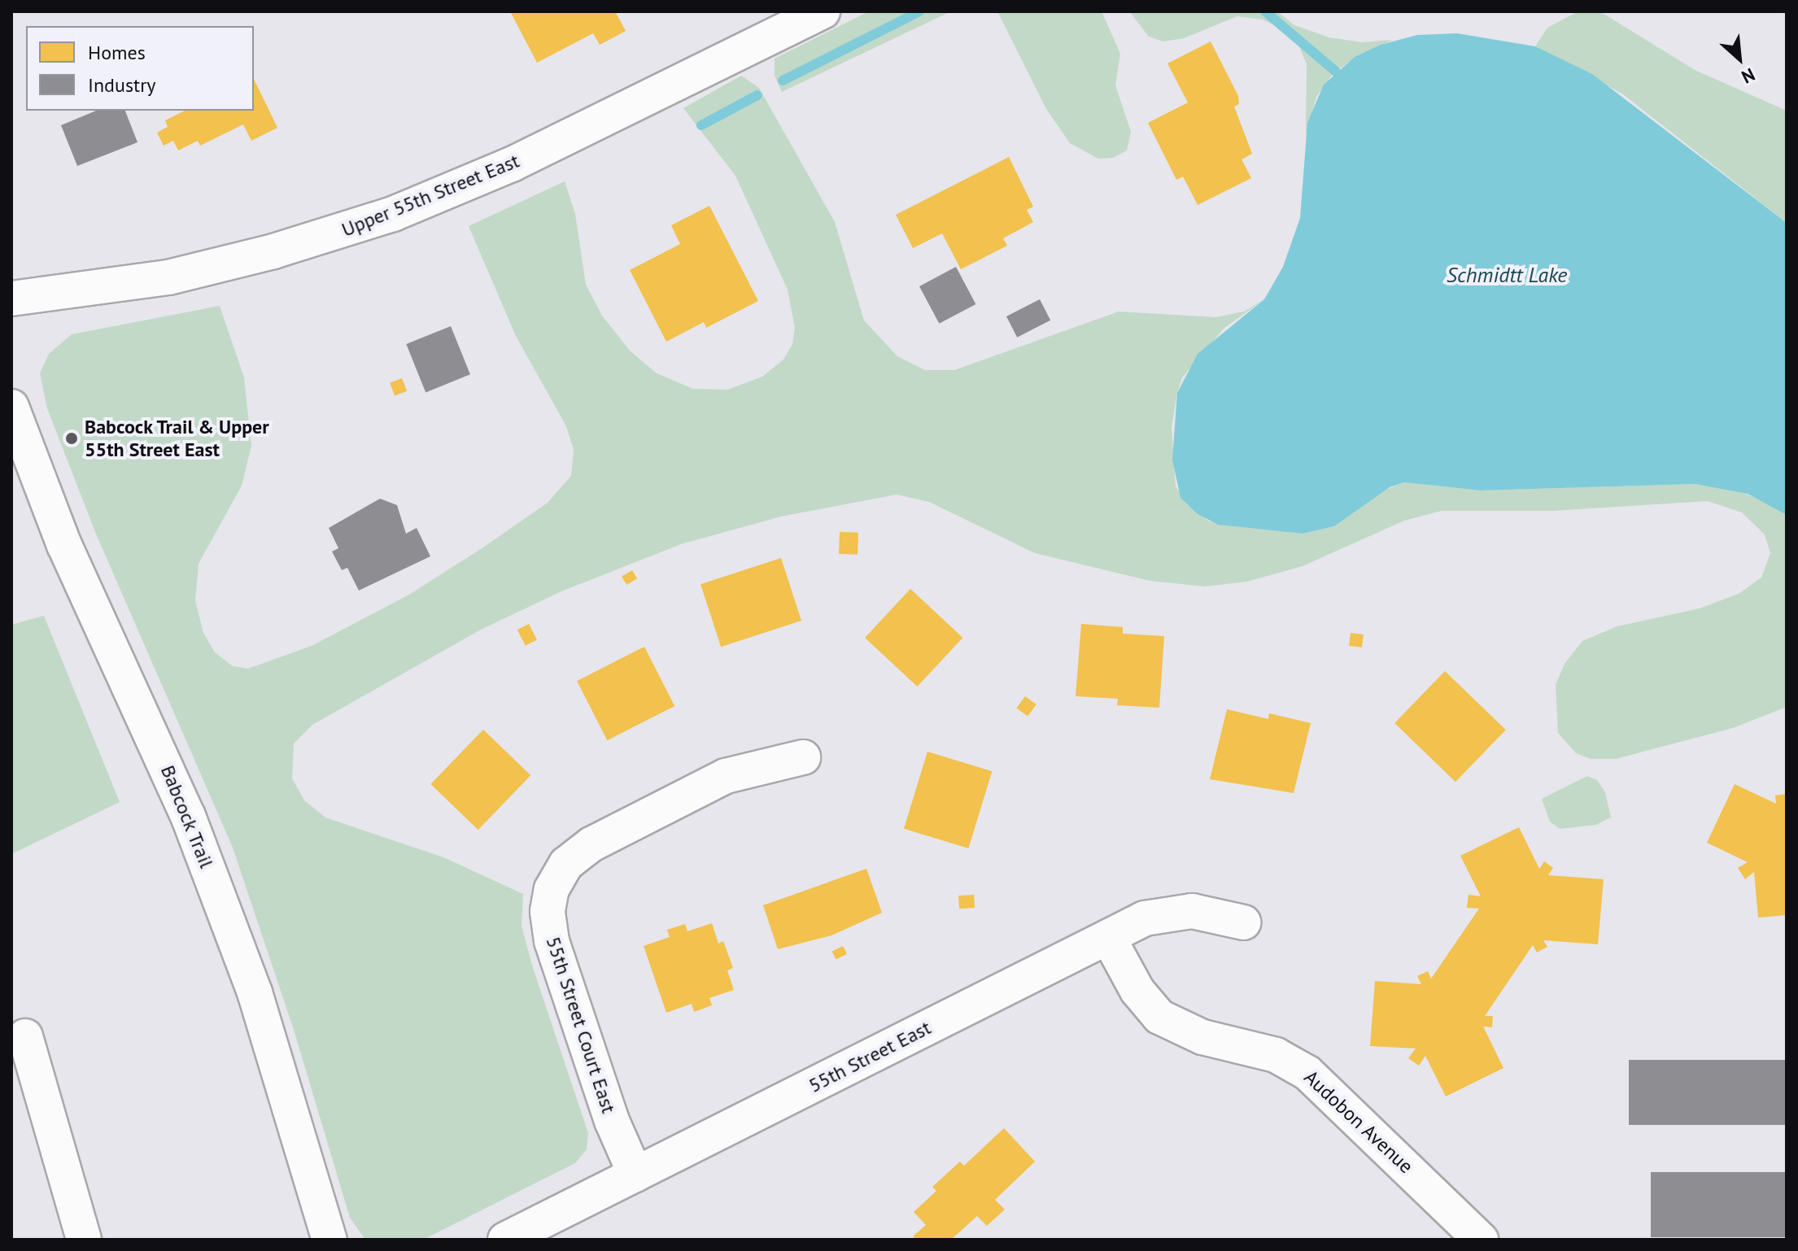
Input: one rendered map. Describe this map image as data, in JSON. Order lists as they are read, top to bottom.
{
  "streets": {
    "street": [
      "Upper 55th Street East",
      "Babcock Trail",
      "55th Street Court East",
      "55th Street East",
      "Audobon Avenue"
    ]
  },
  "crossings": [
    ["55th Street Court East", "55th Street East"],
    ["55th Street East", "Audobon Avenue"]
  ],
  "water": ["Schmidtt Lake"],
  "places": ["Babcock Trail & Upper 55th Street East"],
  "legend": ["Homes", "Industry"],
  "north": "bottom right"
}
